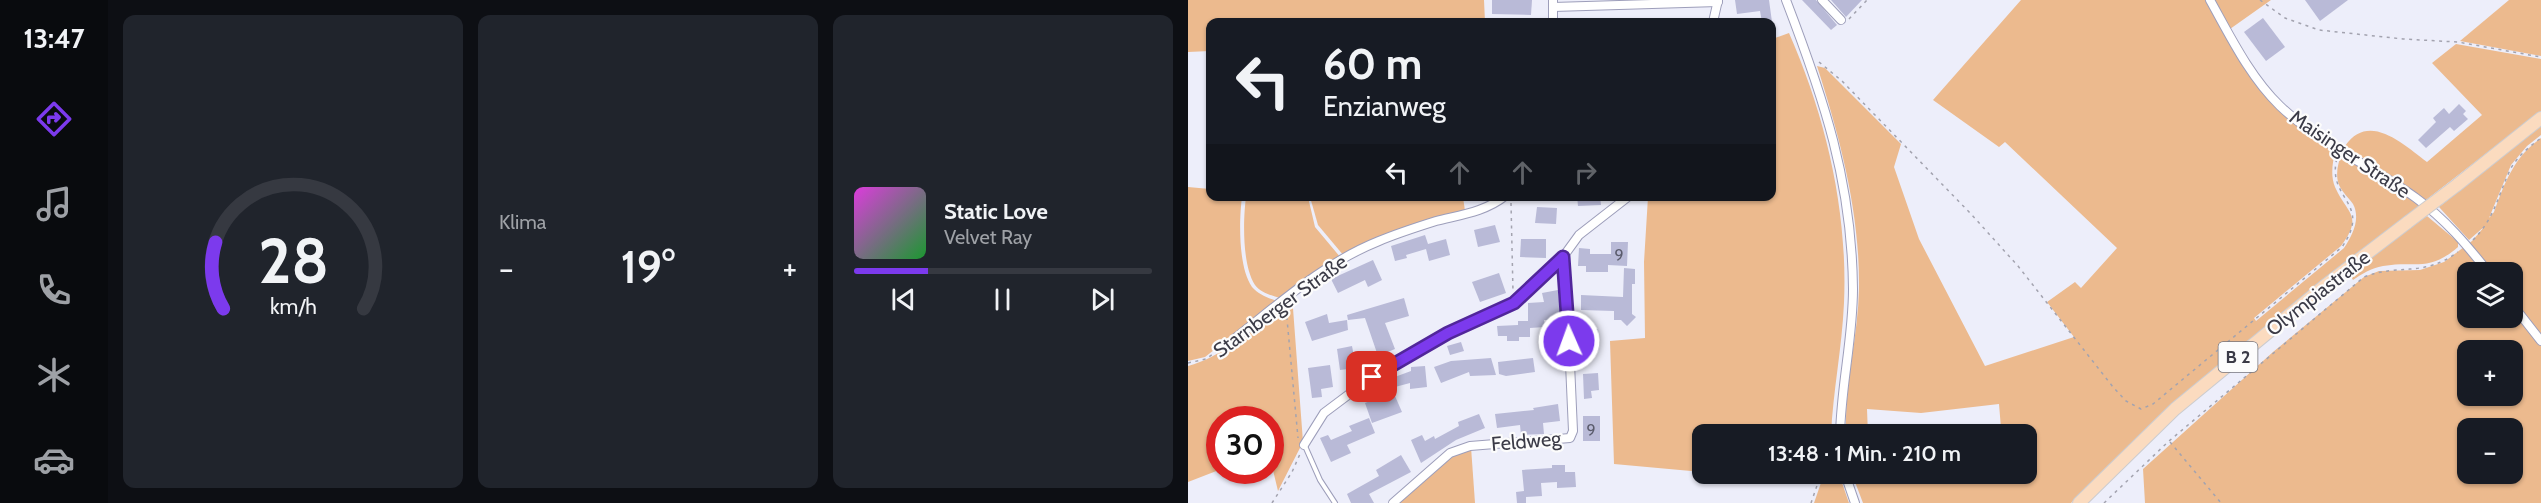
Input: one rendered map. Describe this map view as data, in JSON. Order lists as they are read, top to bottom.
{
  "streets": {
    "main road": ["Olympiastraße", "B 2"],
    "street": ["Maisinger Straße", "Starnberger Straße", "Feldweg"]
  },
  "house_numbers": ["9", "9"],
  "page": {
    "tabs": "13:47",
    "tile": "Klima",
    "turn": ["60 m", "Enzianweg"],
    "song": ["Static Love", "Velvet Ray"],
    "heat": ["−", "19°", "+"],
    "map_buttons": ["+", "−"],
    "limit": "30",
    "trip": "13:48 · 1 Min. · 210 m",
    "gauge": ["28", "km/h"]
  }
}
